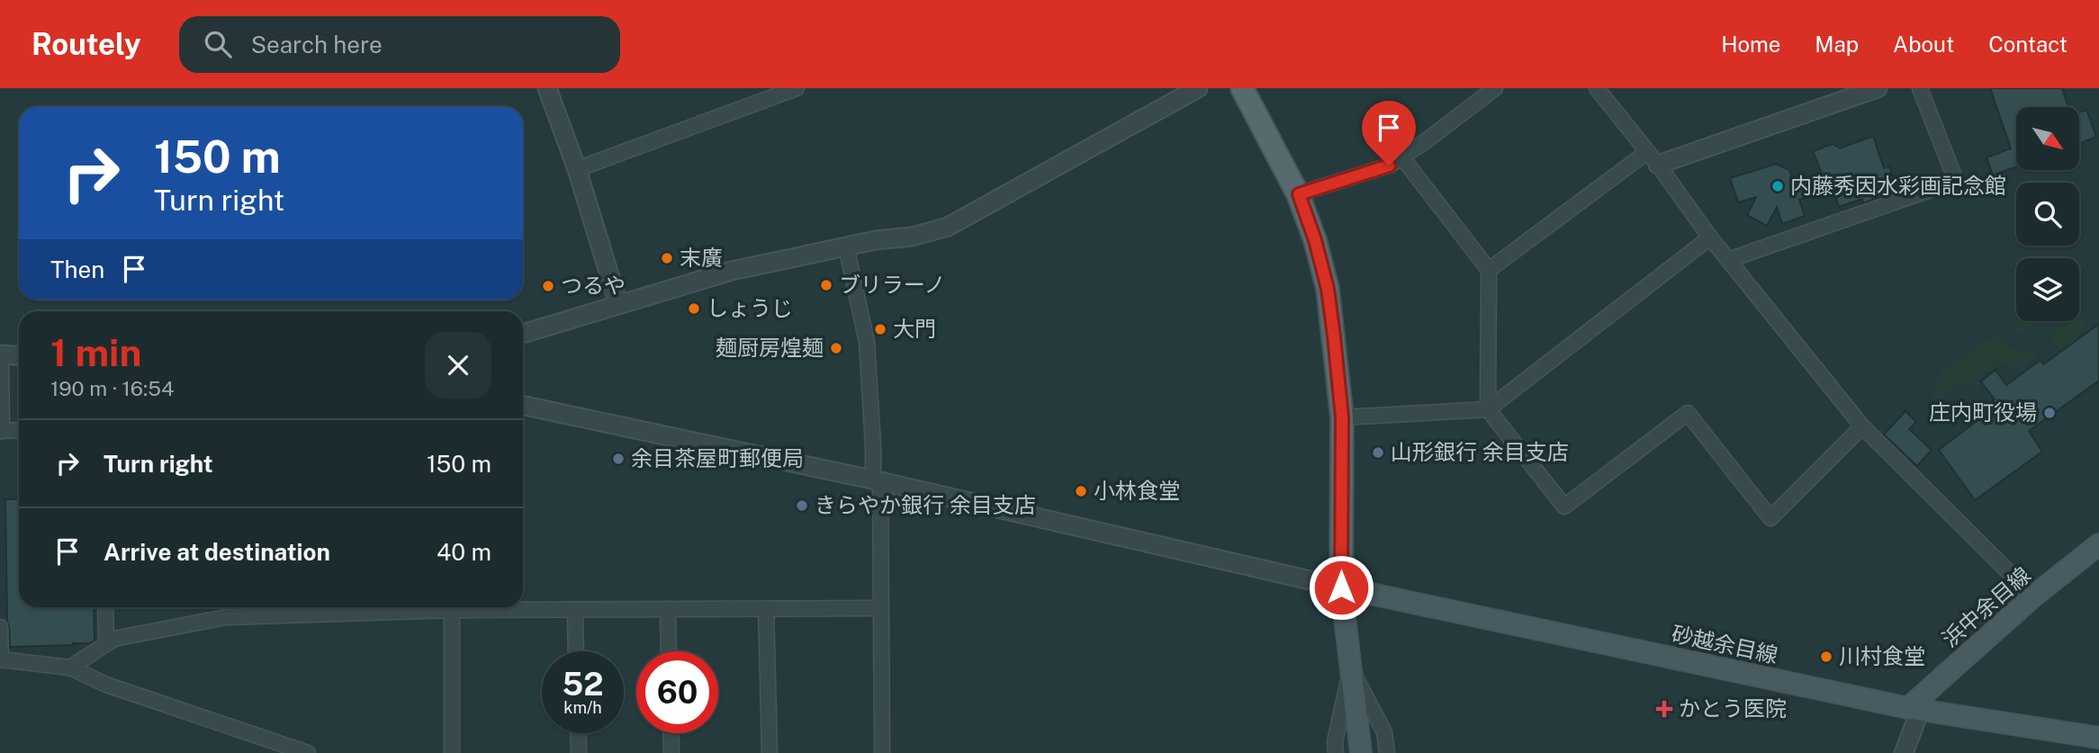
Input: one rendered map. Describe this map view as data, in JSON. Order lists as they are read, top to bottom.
{
  "streets": {
    "main road": ["浜中余目線", "砂越余目線"]
  },
  "crossings": [
    ["浜中余目線", "砂越余目線"]
  ],
  "places": {
    "other": [
      "内藤秀因水彩画記念館",
      "末廣",
      "ブリラーノ",
      "つるや",
      "しょうじ",
      "大門",
      "麺厨房煌麺",
      "庄内町役場",
      "山形銀行 余目支店",
      "余目茶屋町郵便局",
      "小林食堂",
      "きらやか銀行 余目支店",
      "川村食堂"
    ],
    "health": ["かとう医院"]
  },
  "north": "bottom right",
  "page": {
    "header": "Routely",
    "search": "Search here",
    "nav": [
      "Home",
      "Map",
      "About",
      "Contact"
    ],
    "turn": ["150 m", "Turn right"],
    "then": "Then",
    "heading": ["1 min", "190 m · 16:54"],
    "list": [
      {
        "name": "Turn right",
        "value": "150 m"
      },
      {
        "name": "Arrive at destination",
        "value": "40 m"
      }
    ],
    "speed": "52 km/h",
    "limit": "60"
  }
}
